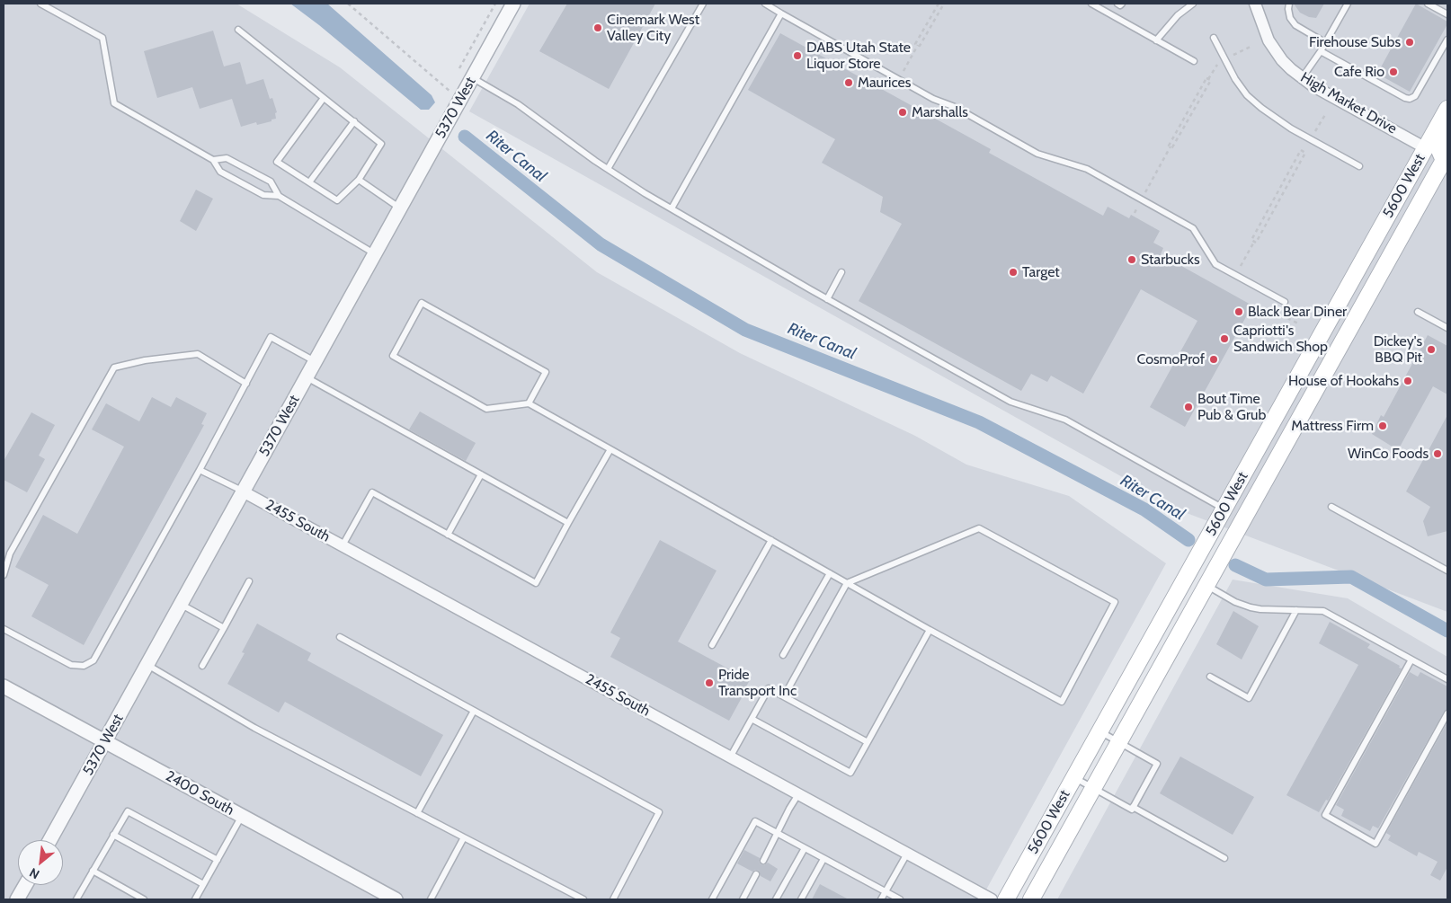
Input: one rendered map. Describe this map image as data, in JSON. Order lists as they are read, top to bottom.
{
  "streets": {
    "main road": ["5600 West"],
    "street": [
      "High Market Drive",
      "5370 West",
      "2455 South",
      "2400 South"
    ]
  },
  "crossings": [
    ["High Market Drive", "5600 West"],
    ["5370 West", "2455 South"],
    ["5370 West", "2400 South"]
  ],
  "water": ["Riter Canal"],
  "places": [
    "Cinemark West Valley City",
    "Firehouse Subs",
    "DABS Utah State Liquor Store",
    "Cafe Rio",
    "Maurices",
    "Marshalls",
    "Starbucks",
    "Target",
    "Black Bear Diner",
    "Capriotti's Sandwich Shop",
    "Dickey's BBQ Pit",
    "CosmoProf",
    "House of Hookahs",
    "Bout Time Pub & Grub",
    "Mattress Firm",
    "WinCo Foods",
    "Pride Transport Inc"
  ],
  "north": "bottom left"
}
